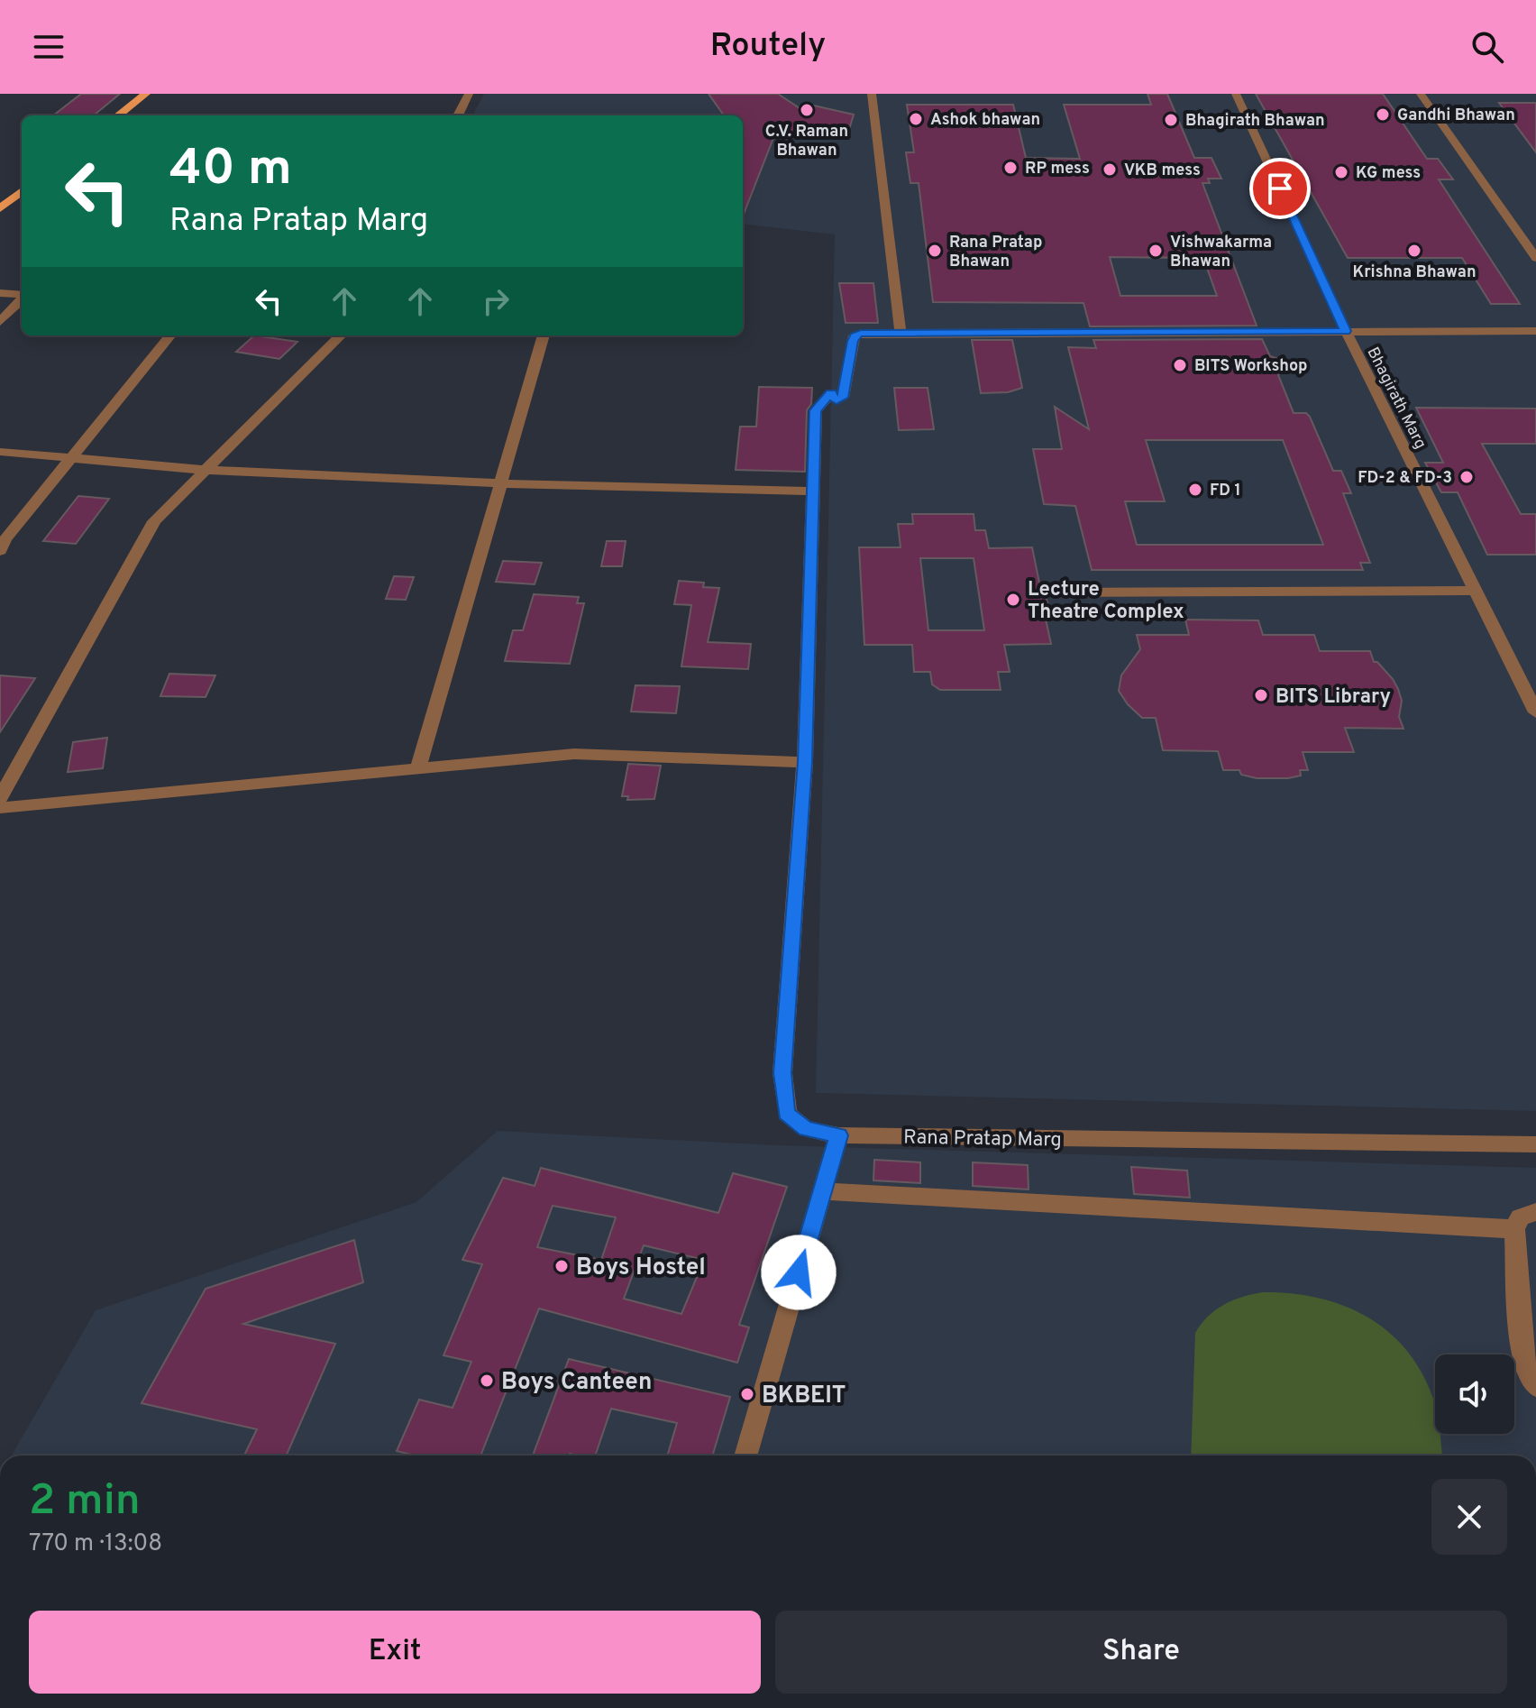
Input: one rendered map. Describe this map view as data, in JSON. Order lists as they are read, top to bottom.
{
  "streets": {
    "street": ["Bhagirath Marg", "Rana Pratap Marg"]
  },
  "places": [
    "C.V. Raman Bhawan",
    "Gandhi Bhawan",
    "Ashok bhawan",
    "Bhagirath Bhawan",
    "RP mess",
    "VKB mess",
    "KG mess",
    "Rana Pratap Bhawan",
    "Vishwakarma Bhawan",
    "Krishna Bhawan",
    "BITS Workshop",
    "FD-2 & FD-3",
    "FD 1",
    "Lecture Theatre Complex",
    "BITS Library",
    "Boys Hostel",
    "Boys Canteen",
    "BKBEIT"
  ],
  "page": {
    "header": "Routely",
    "turn": ["40 m", "Rana Pratap Marg"],
    "heading": ["2 min", "770 m · 13:08"],
    "buttons": ["Exit", "Share"]
  }
}
